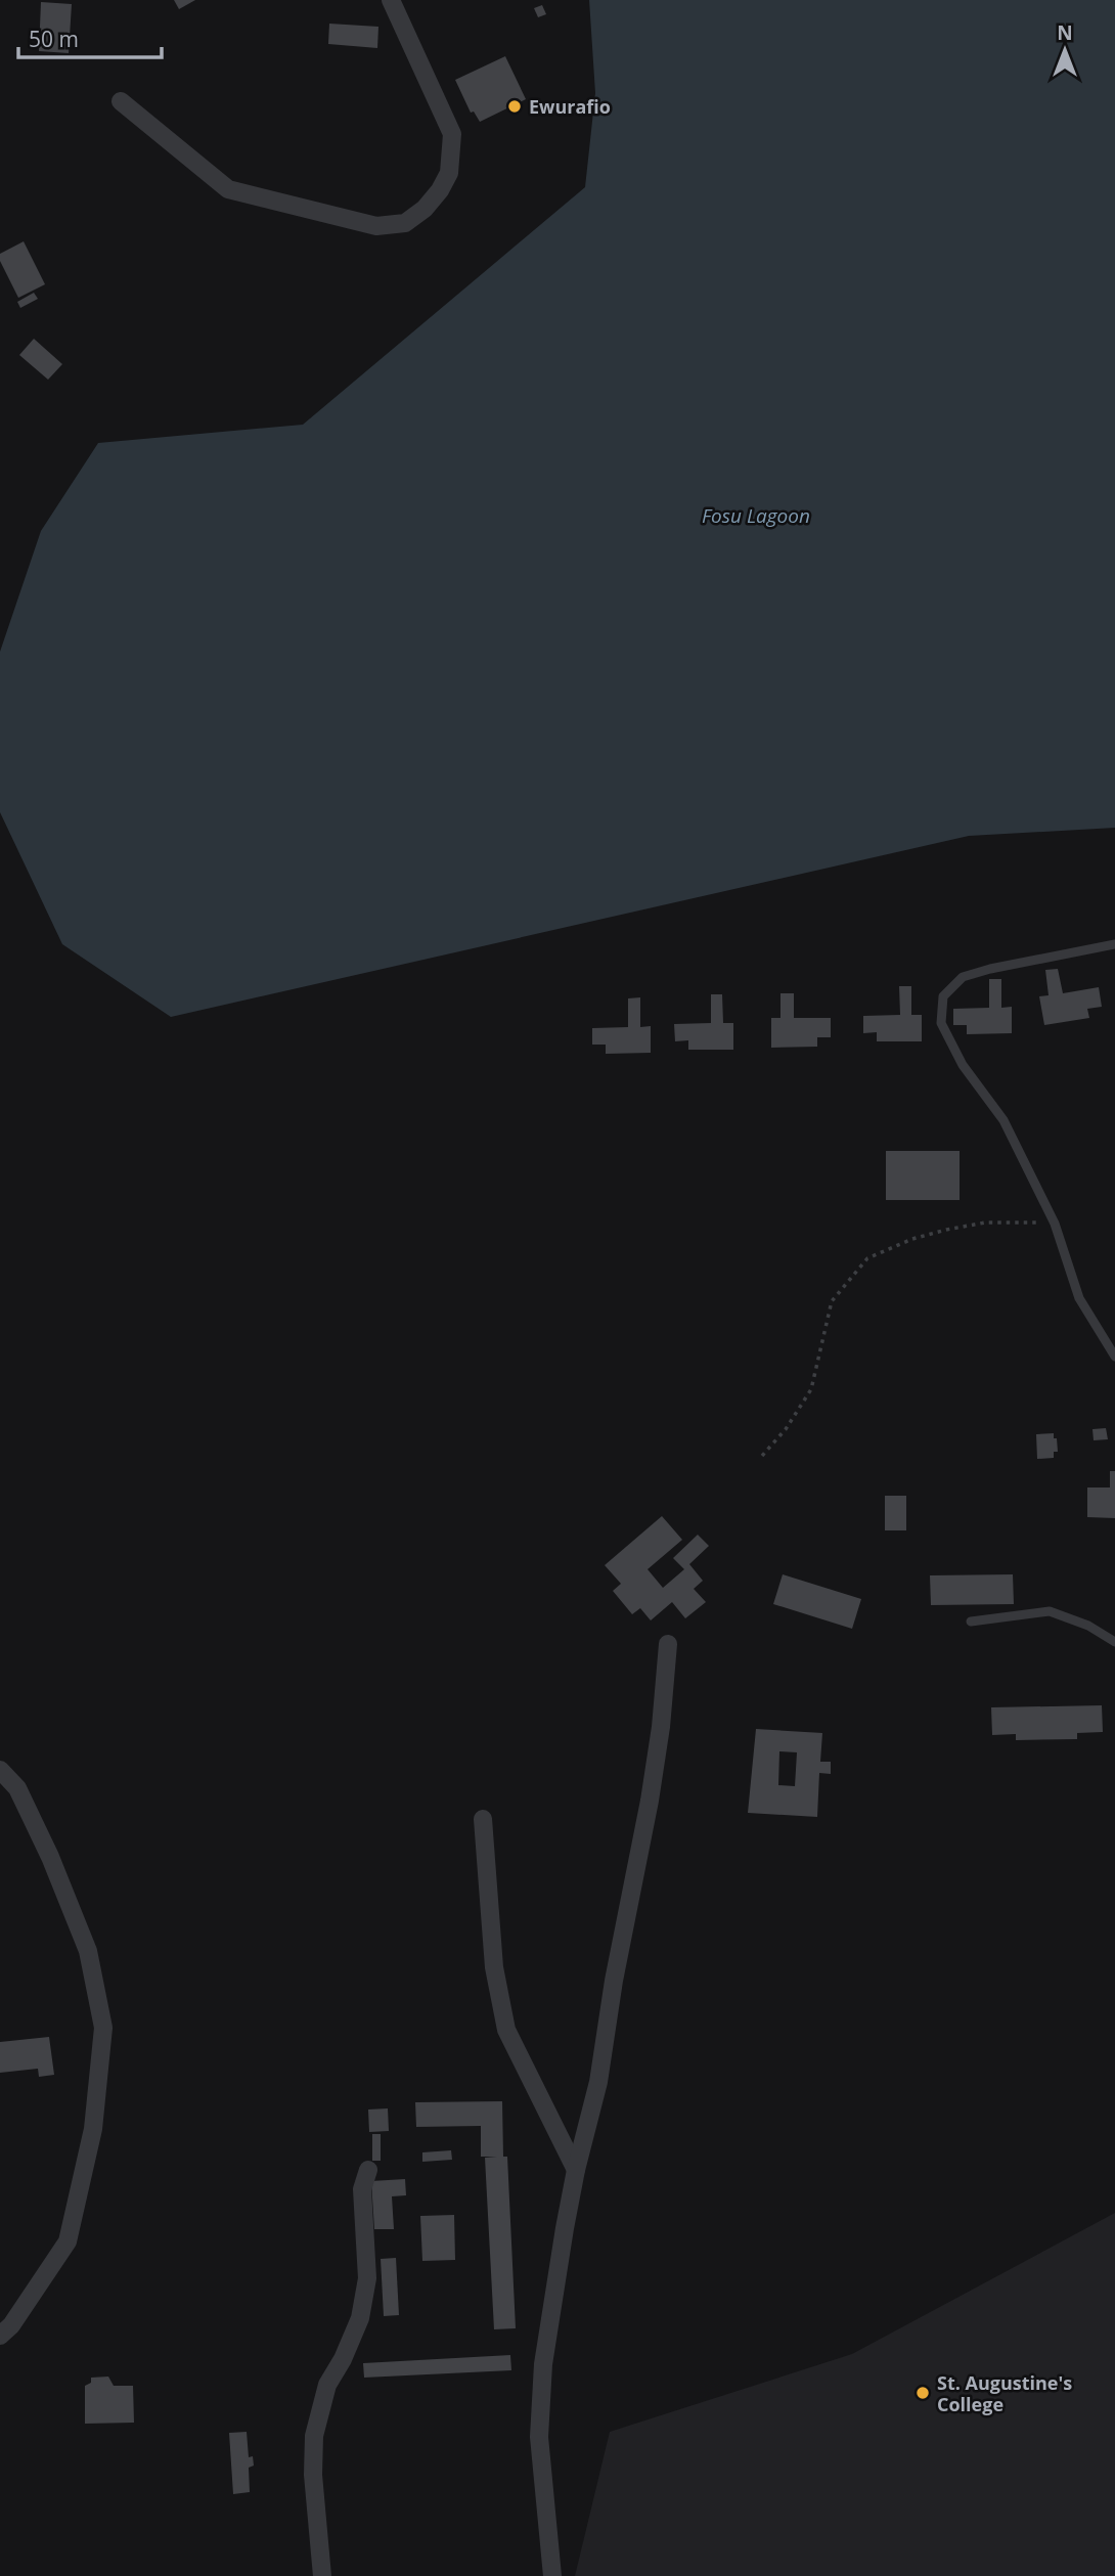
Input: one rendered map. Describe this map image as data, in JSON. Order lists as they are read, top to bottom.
{
  "water": ["Fosu Lagoon"],
  "places": ["Ewurafio", "St. Augustine's College"],
  "scale_bar": "50 m",
  "north": "top"
}
